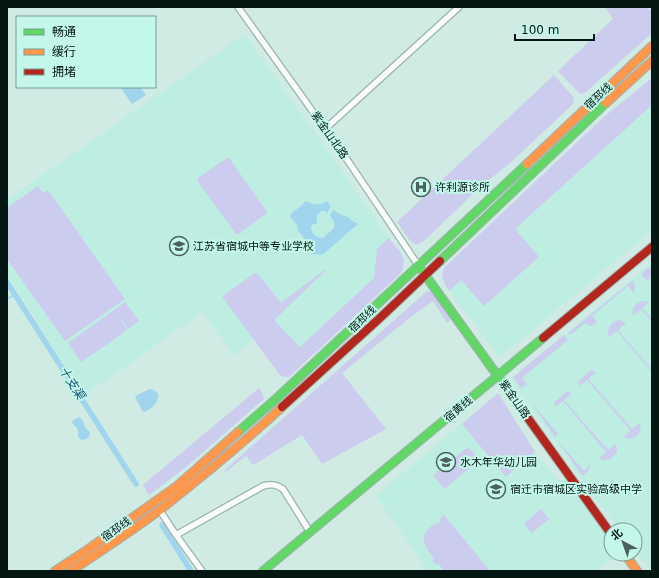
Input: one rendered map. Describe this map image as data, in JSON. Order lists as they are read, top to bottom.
{
  "streets": {
    "main road": ["宿邳线", "紫金山路", "宿黄线"],
    "street": ["紫金山北路"]
  },
  "crossings": [
    ["宿邳线", "紫金山北路"],
    ["宿邳线", "紫金山路"],
    ["紫金山北路", "紫金山路"],
    ["紫金山路", "宿黄线"]
  ],
  "water": ["十支渠"],
  "places": {
    "hospital": ["许利源诊所"],
    "school or university": ["江苏省宿城中等专业学校", "水木年华幼儿园", "宿迁市宿城区实验高级中学"]
  },
  "legend": ["畅通", "缓行", "拥堵"],
  "scale_bar": "100 m",
  "north": "top left"
}
